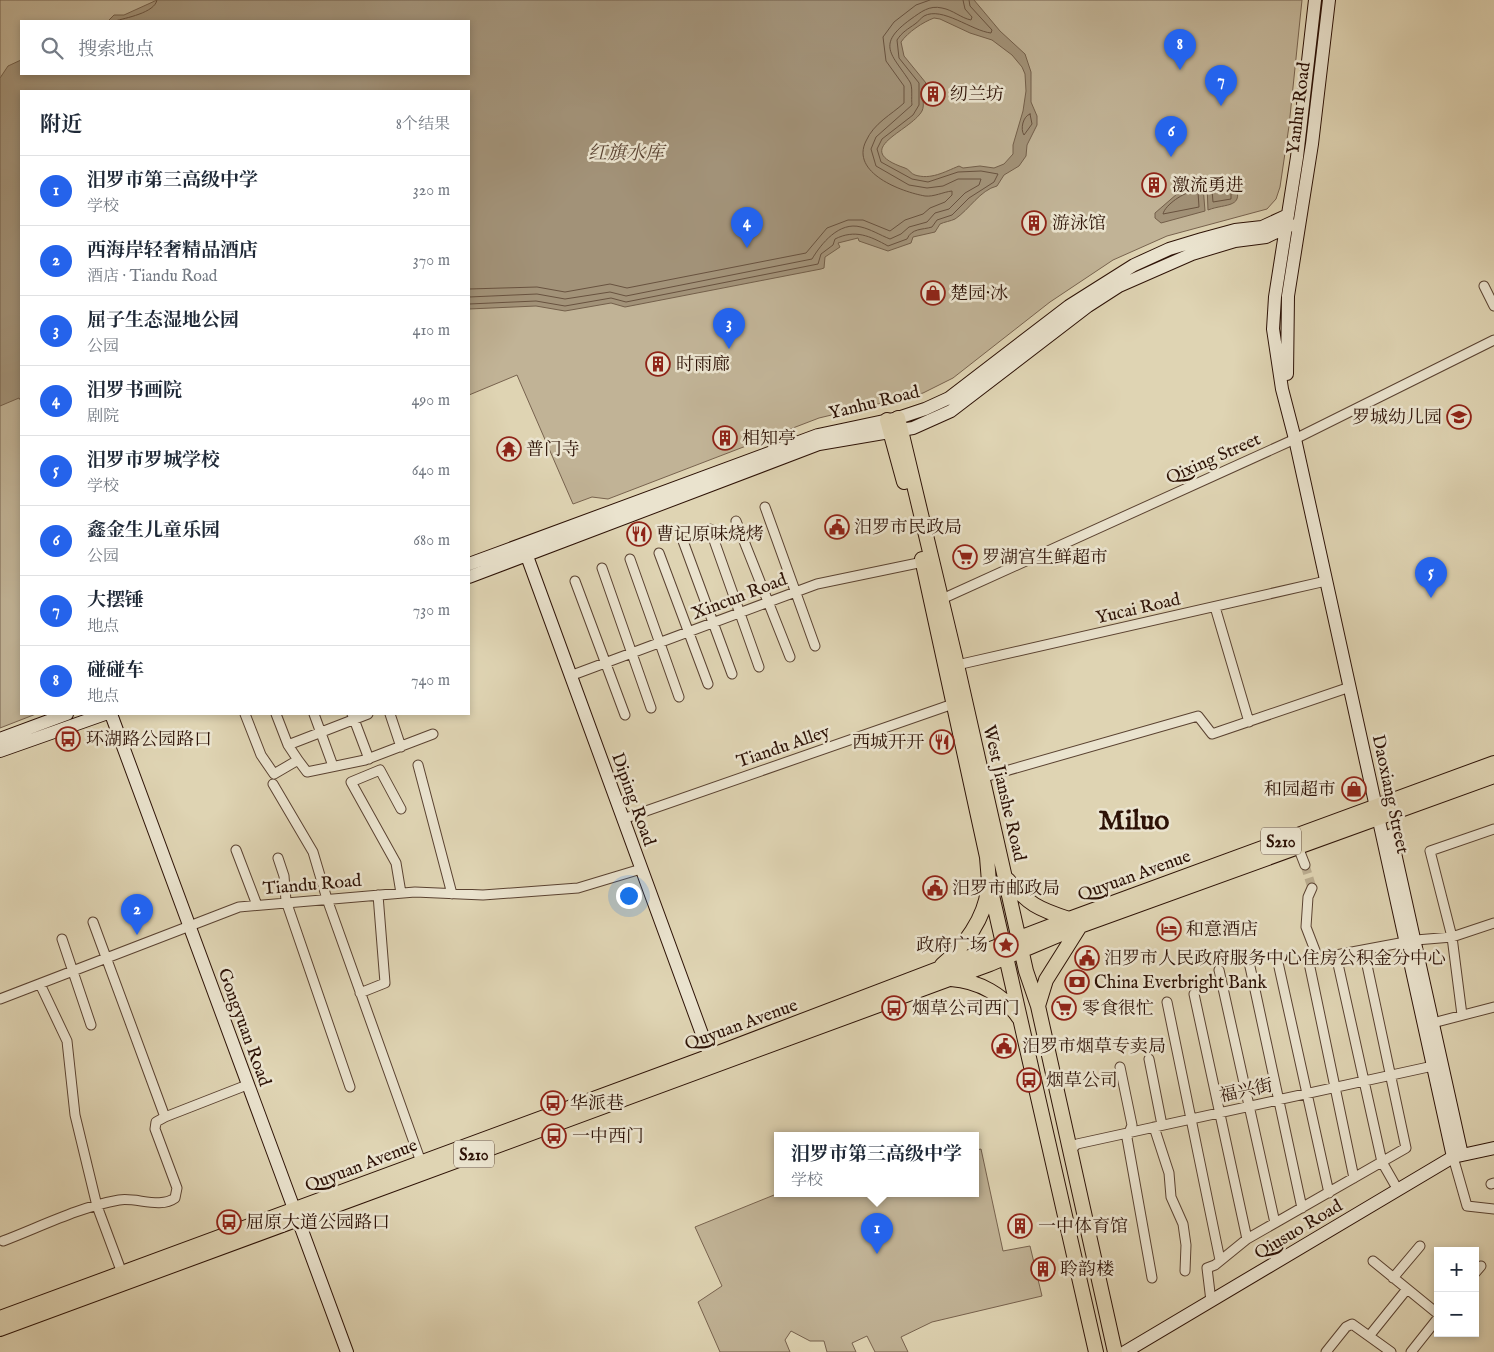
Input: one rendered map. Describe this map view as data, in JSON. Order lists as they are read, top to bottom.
{
  "streets": {
    "main road": ["West Jianshe Road", "S210", "Quyuan Avenue"],
    "street": [
      "Yanhu Road",
      "Qixing Street",
      "Xincun Road",
      "Yucai Road",
      "Tiandu Alley",
      "Daoxiang Street",
      "Diping Road",
      "Tiandu Road",
      "Gongyuan Road",
      "福兴街",
      "Qiusuo Road"
    ]
  },
  "crossings": [
    ["Yanhu Road", "Qixing Street"],
    ["Yanhu Road", "West Jianshe Road"],
    ["Yanhu Road", "Daoxiang Street"],
    ["Yanhu Road", "Diping Road"],
    ["Qixing Street", "West Jianshe Road"],
    ["Qixing Street", "Daoxiang Street"],
    ["Xincun Road", "West Jianshe Road"],
    ["Xincun Road", "Diping Road"],
    ["Yucai Road", "West Jianshe Road"],
    ["Yucai Road", "Daoxiang Street"],
    ["Tiandu Alley", "West Jianshe Road"],
    ["Tiandu Alley", "Diping Road"],
    ["West Jianshe Road", "Quyuan Avenue"],
    ["West Jianshe Road", "福兴街"],
    ["Daoxiang Street", "Quyuan Avenue"],
    ["Daoxiang Street", "福兴街"],
    ["Daoxiang Street", "Qiusuo Road"],
    ["Diping Road", "Quyuan Avenue"],
    ["Diping Road", "Tiandu Road"],
    ["Quyuan Avenue", "Gongyuan Road"],
    ["Tiandu Road", "Gongyuan Road"]
  ],
  "districts": ["Miluo"],
  "water": ["红旗水库"],
  "places": {
    "building": [
      "纫兰坊",
      "激流勇进",
      "游泳馆",
      "时雨廊",
      "相知亭",
      "一中体育馆",
      "聆韵楼"
    ],
    "shop": ["楚园·冰", "和园超市"],
    "school or university": ["罗城幼儿园"],
    "temple": ["普门寺"],
    "public building": [
      "汨罗市民政局",
      "汨罗市邮政局",
      "汨罗市人民政府服务中心住房公积金分中心",
      "汨罗市烟草专卖局"
    ],
    "restaurant": ["曹记原味烧烤", "西城开开"],
    "supermarket": ["罗湖宫生鲜超市", "零食很忙"],
    "bus stop": [
      "环湖路公园路口",
      "烟草公司西门",
      "烟草公司",
      "华派巷",
      "一中西门",
      "屈原大道公园路口"
    ],
    "hotel": ["和意酒店"],
    "place": ["政府广场"],
    "bank": ["China Everbright Bank"]
  },
  "page": {
    "search": "搜索地点",
    "pins": [
      "8",
      "7",
      "6",
      "4",
      "3",
      "5",
      "2",
      "1"
    ],
    "heading": ["附近", "8个结果"],
    "list": [
      {
        "mark": "1",
        "name": "汨罗市第三高级中学",
        "note": "学校",
        "value": "320 m"
      },
      {
        "mark": "2",
        "name": "西海岸轻奢精品酒店",
        "note": "酒店 · Tiandu Road",
        "value": "370 m"
      },
      {
        "mark": "3",
        "name": "屈子生态湿地公园",
        "note": "公园",
        "value": "410 m"
      },
      {
        "mark": "4",
        "name": "汨罗书画院",
        "note": "剧院",
        "value": "490 m"
      },
      {
        "mark": "5",
        "name": "汨罗市罗城学校",
        "note": "学校",
        "value": "640 m"
      },
      {
        "mark": "6",
        "name": "鑫金生儿童乐园",
        "note": "公园",
        "value": "680 m"
      },
      {
        "mark": "7",
        "name": "大摆锤",
        "note": "地点",
        "value": "730 m"
      },
      {
        "mark": "8",
        "name": "碰碰车",
        "note": "地点",
        "value": "740 m"
      }
    ],
    "popup": ["汨罗市第三高级中学", "学校"],
    "map_buttons": ["+", "−"]
  }
}
